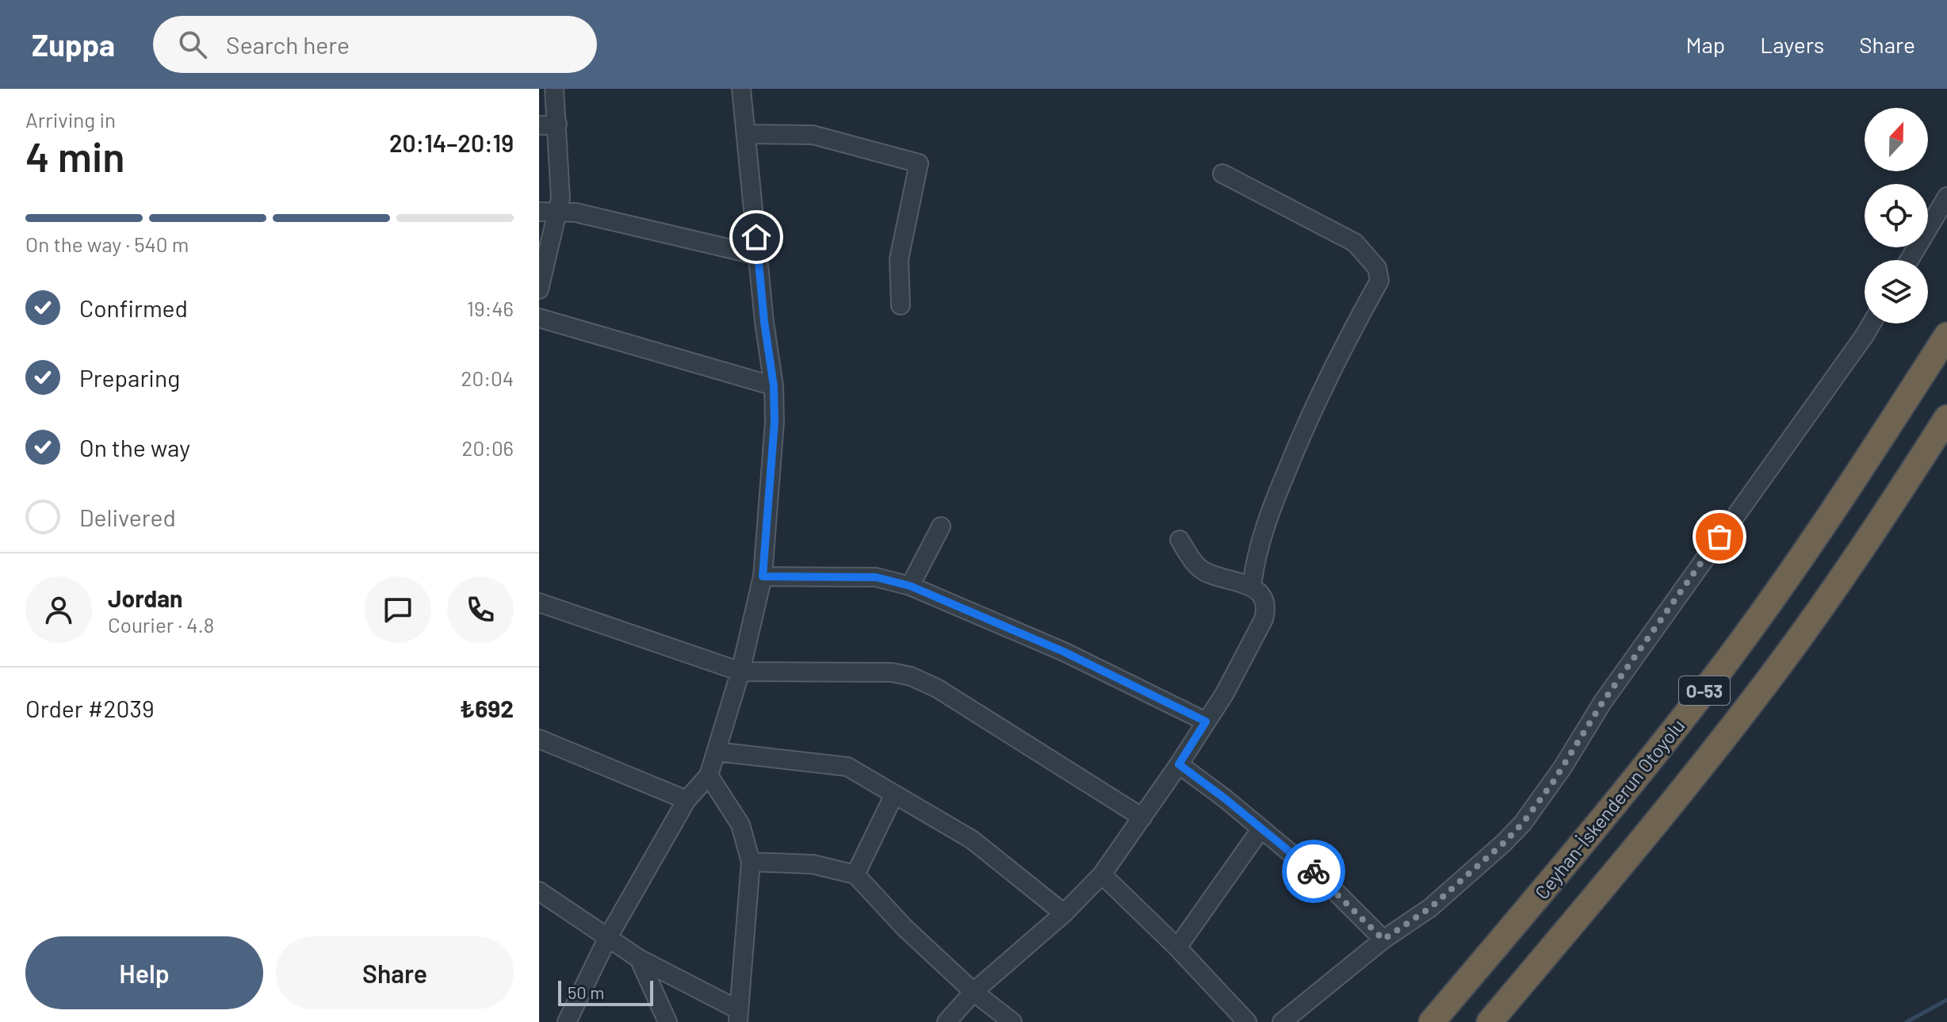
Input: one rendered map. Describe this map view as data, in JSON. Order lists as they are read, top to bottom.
{
  "streets": {
    "highway": ["O-53", "Ceyhan-İskenderun Otoyolu"]
  },
  "scale_bar": "50 m",
  "north": "top",
  "page": {
    "header": "Zuppa",
    "search": "Search here",
    "nav": ["Map", "Layers", "Share"],
    "heading": ["4 min", "Arriving in", "20:14–20:19"],
    "panel": [
      "Jordan",
      "Courier · 4.8",
      "Order #2039",
      "₺692"
    ],
    "bar": "On the way · 540 m",
    "list": [
      ["Confirmed", "19:46"],
      ["Preparing", "20:04"],
      ["On the way", "20:06"],
      "Delivered"
    ],
    "buttons": ["Help", "Share"],
    "scale": "50 m"
  }
}
